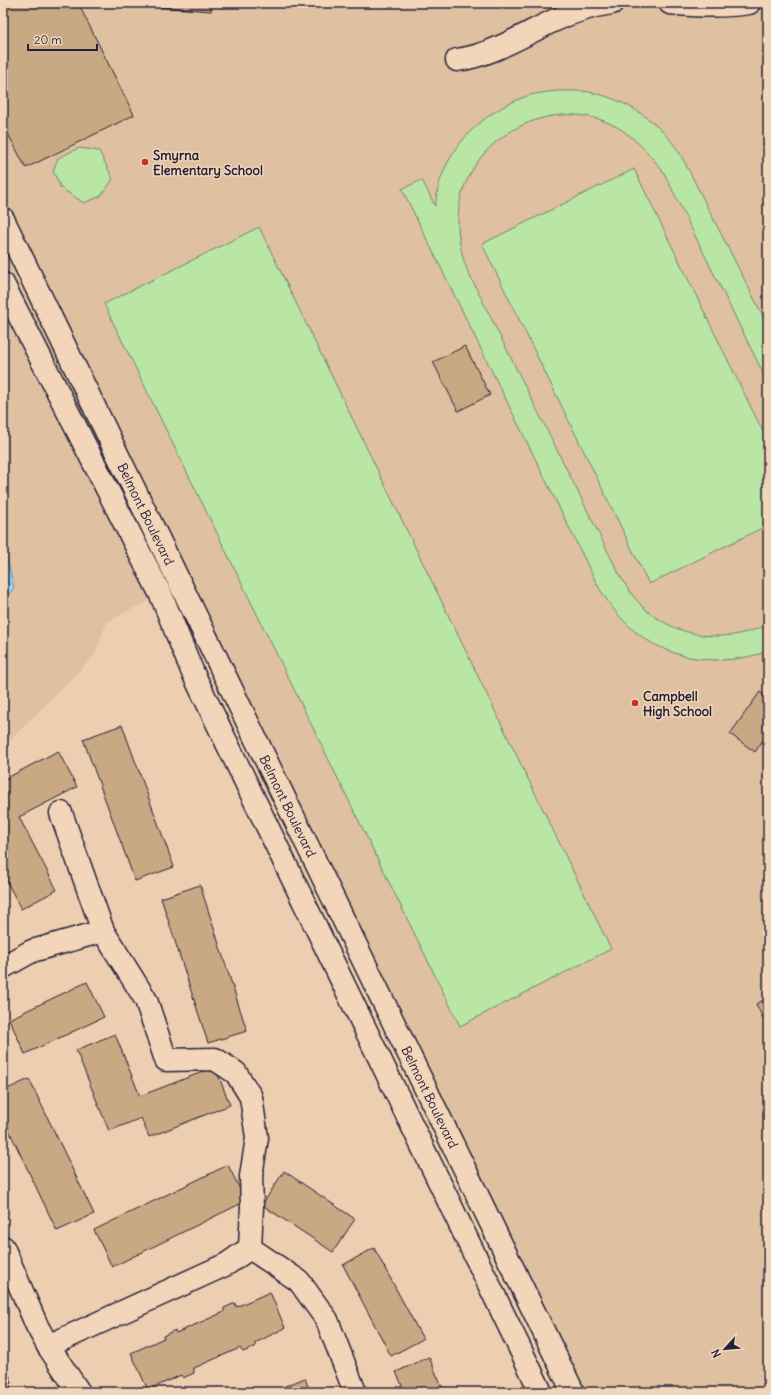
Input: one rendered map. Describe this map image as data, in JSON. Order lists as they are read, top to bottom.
{
  "streets": {
    "street": ["Belmont Boulevard"]
  },
  "places": ["Smyrna Elementary School", "Campbell High School"],
  "scale_bar": "20 m",
  "north": "bottom left"
}
